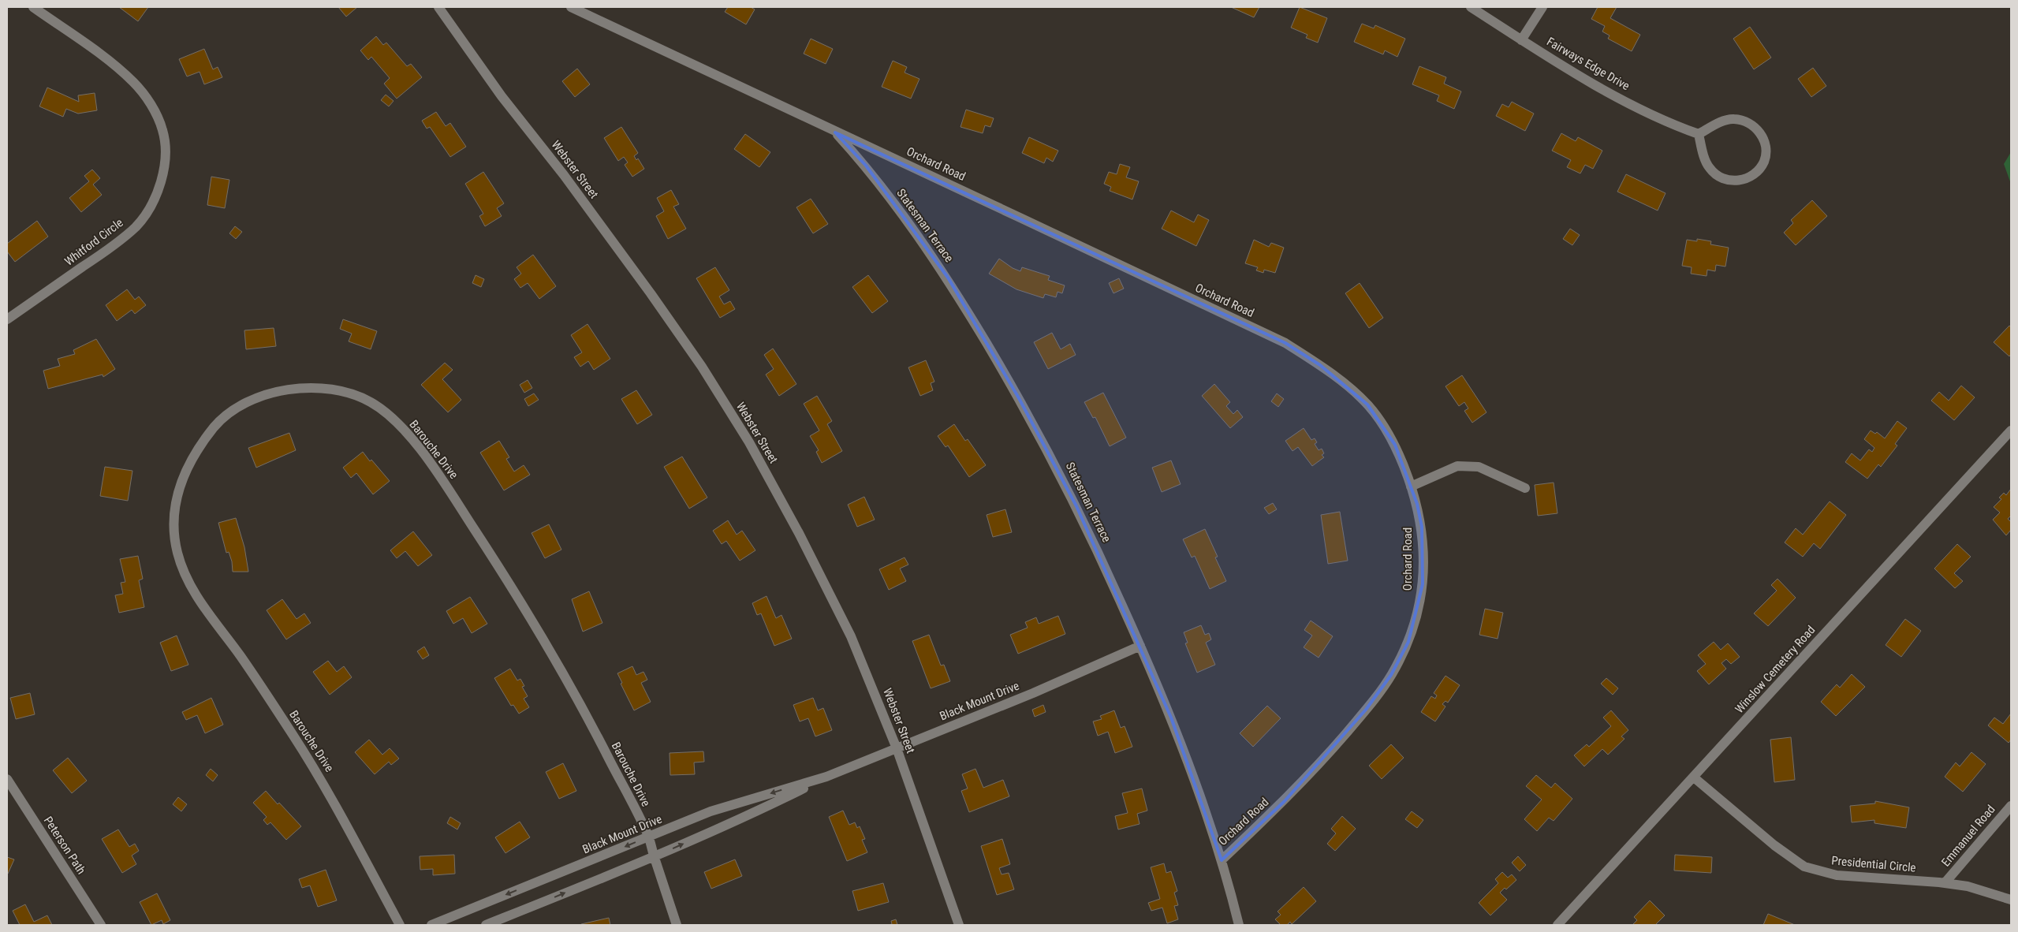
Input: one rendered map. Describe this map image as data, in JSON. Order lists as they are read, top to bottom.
{
  "streets": {
    "street": [
      "Fairways Edge Drive",
      "Orchard Road",
      "Webster Street",
      "Statesman Terrace",
      "Whitford Circle",
      "Barouche Drive",
      "Winslow Cemetery Road",
      "Black Mount Drive",
      "Emmanuel Road",
      "Peterson Path",
      "Presidential Circle"
    ]
  },
  "crossings": [
    ["Orchard Road", "Statesman Terrace"],
    ["Webster Street", "Black Mount Drive"],
    ["Statesman Terrace", "Black Mount Drive"],
    ["Barouche Drive", "Black Mount Drive"],
    ["Winslow Cemetery Road", "Presidential Circle"],
    ["Emmanuel Road", "Presidential Circle"]
  ]
}
